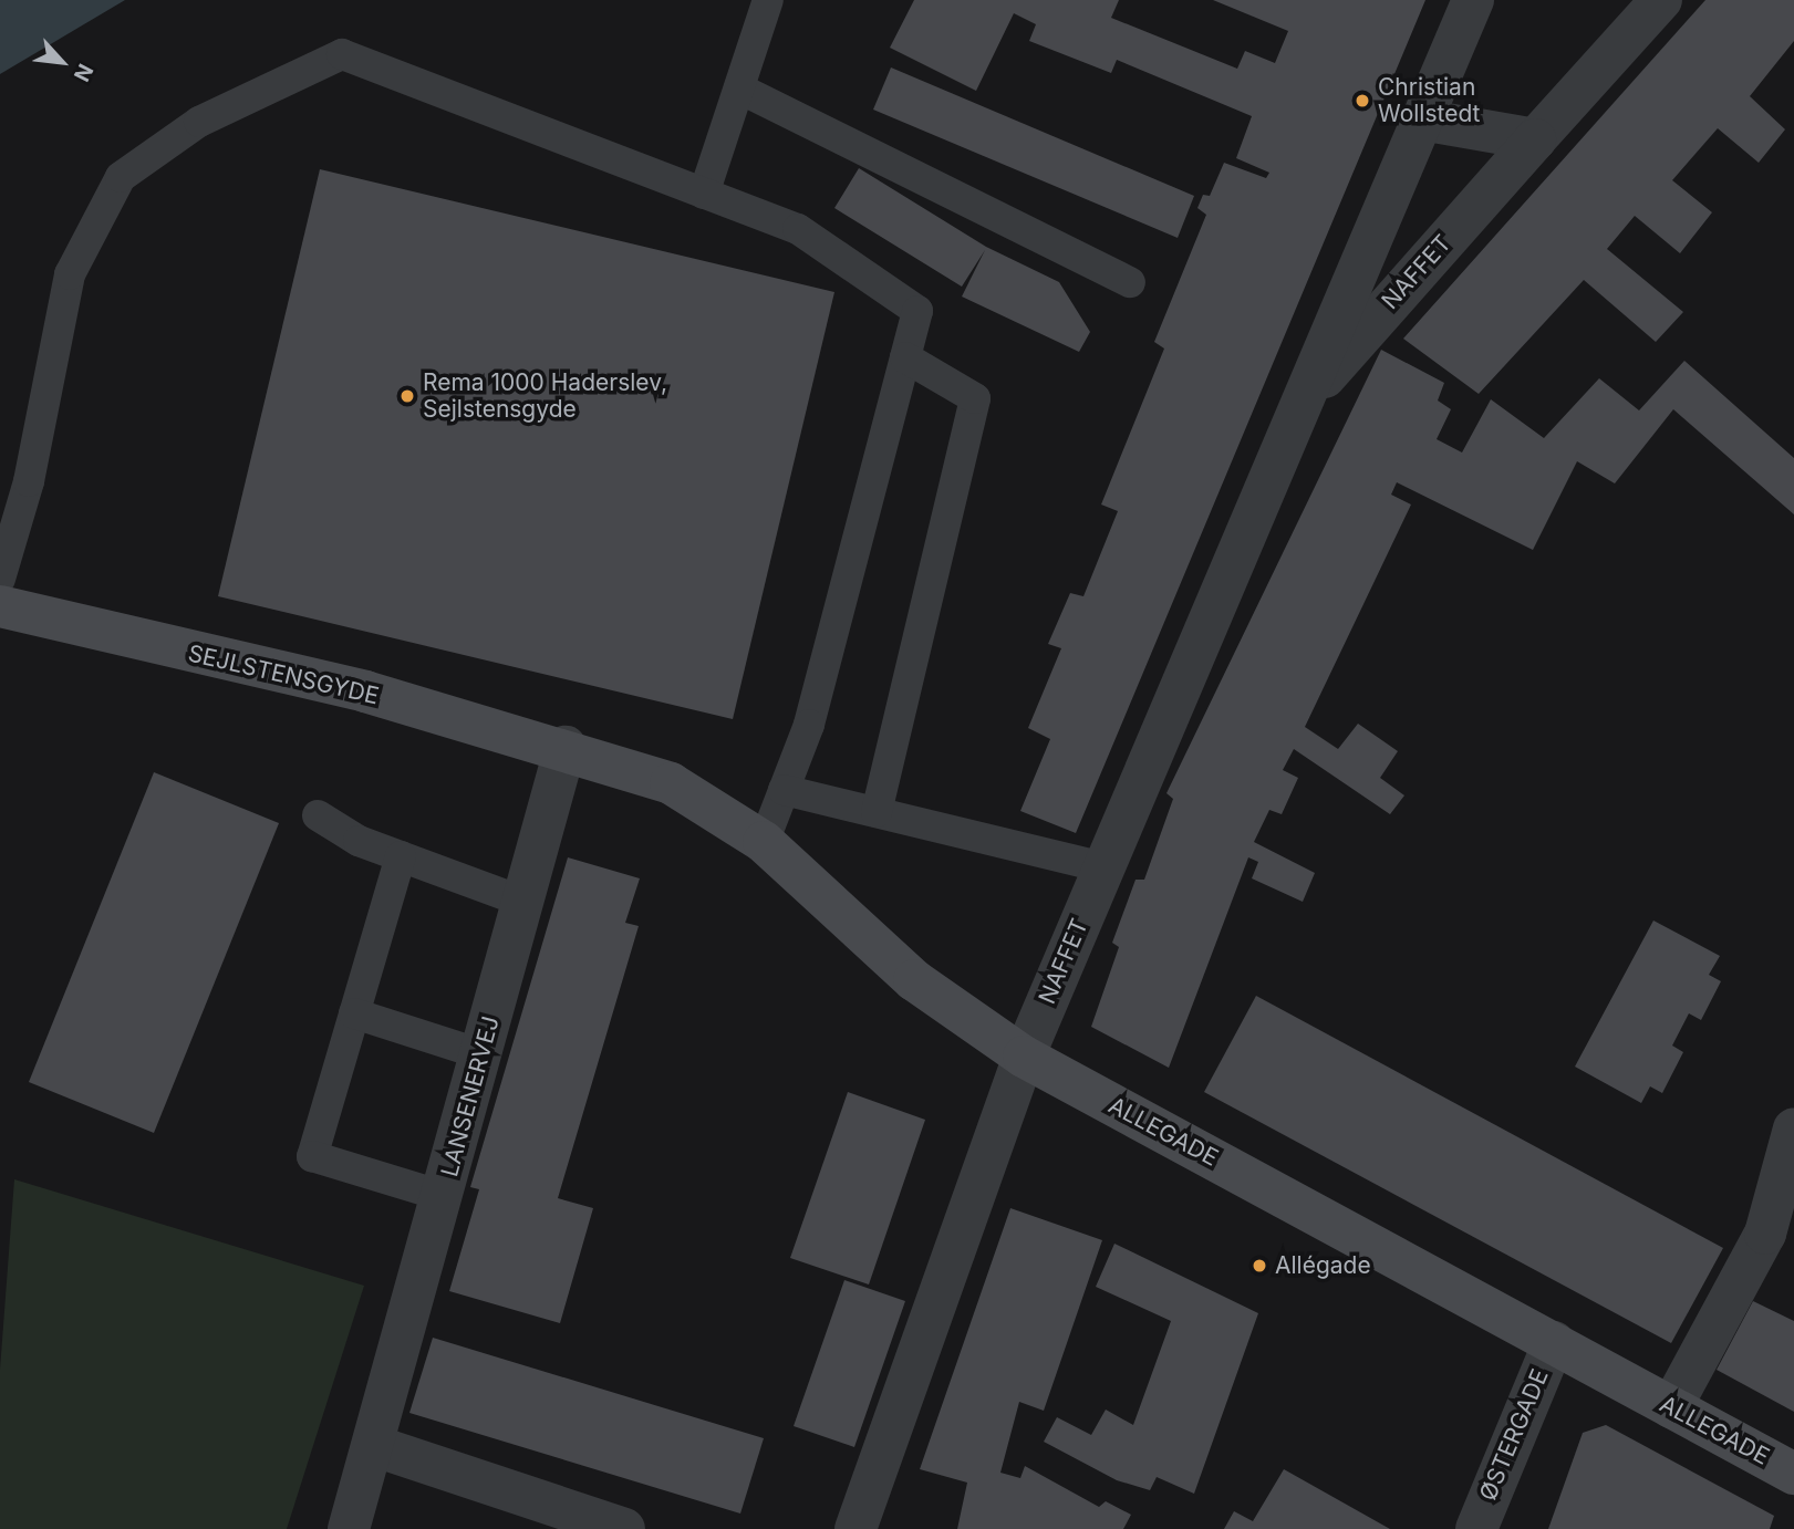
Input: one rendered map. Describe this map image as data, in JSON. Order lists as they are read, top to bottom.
{
  "streets": {
    "street": [
      "NAFFET",
      "SEJLSTENSGYDE",
      "LANSENERVEJ",
      "ALLEGADE",
      "ØSTERGADE"
    ]
  },
  "crossings": [
    ["NAFFET", "ALLEGADE"],
    ["SEJLSTENSGYDE", "LANSENERVEJ"],
    ["SEJLSTENSGYDE", "ALLEGADE"],
    ["LANSENERVEJ", "ALLEGADE"],
    ["ALLEGADE", "ØSTERGADE"]
  ],
  "places": ["Christian Wollstedt", "Rema 1000 Haderslev, Sejlstensgyde", "Allégade"],
  "north": "bottom right"
}
